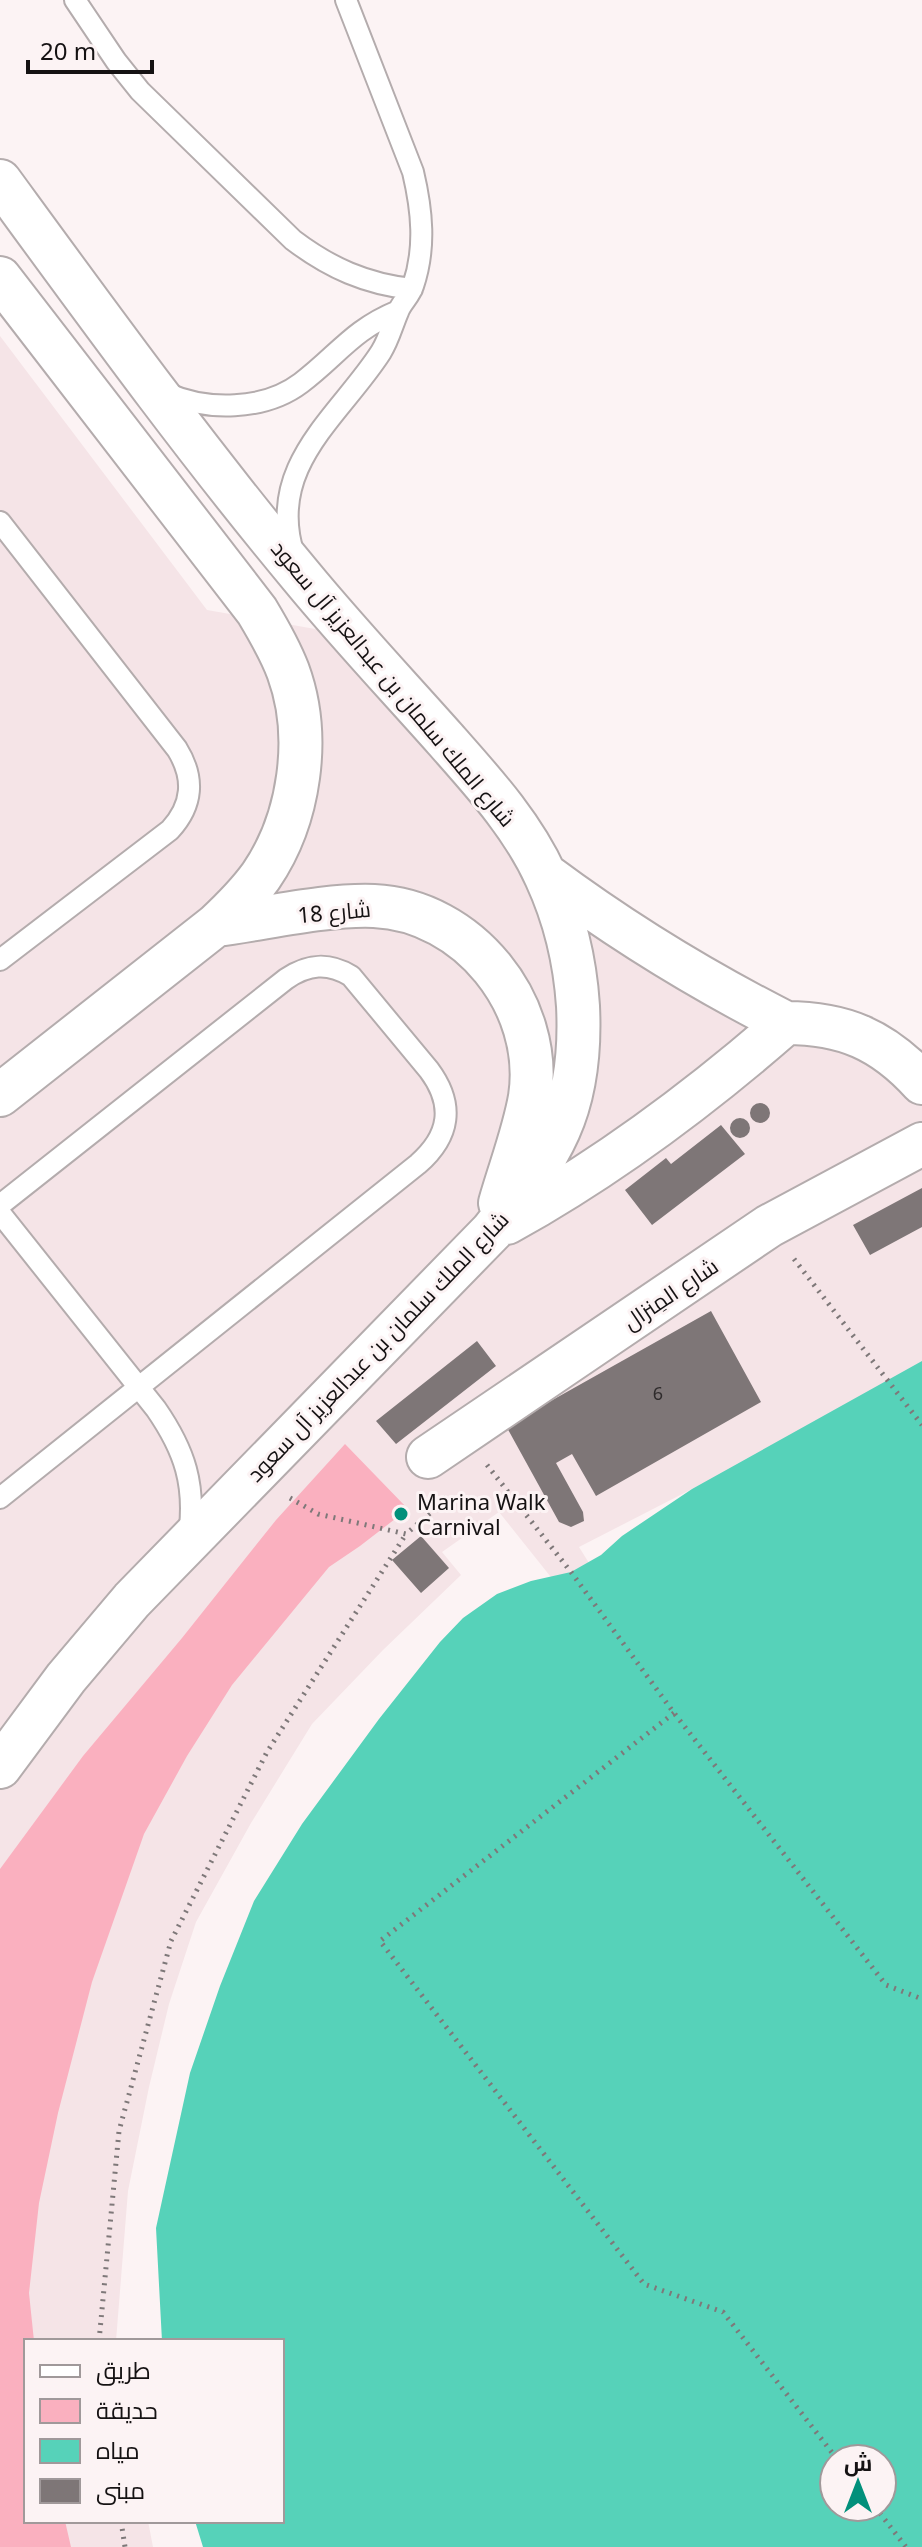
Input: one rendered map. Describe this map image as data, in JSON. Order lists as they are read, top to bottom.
{
  "streets": {
    "street": ["شارع الملك سلمان بن عبدالعزيز آل سعود", "شارع 18", "شارع المِنزال"]
  },
  "crossings": [
    ["شارع الملك سلمان بن عبدالعزيز آل سعود", "شارع 18"]
  ],
  "places": ["Marina Walk Carnival"],
  "house_numbers": ["6"],
  "legend": [
    "طريق",
    "حديقة",
    "مياه",
    "مبنى"
  ],
  "scale_bar": "20 m",
  "north": "top"
}
